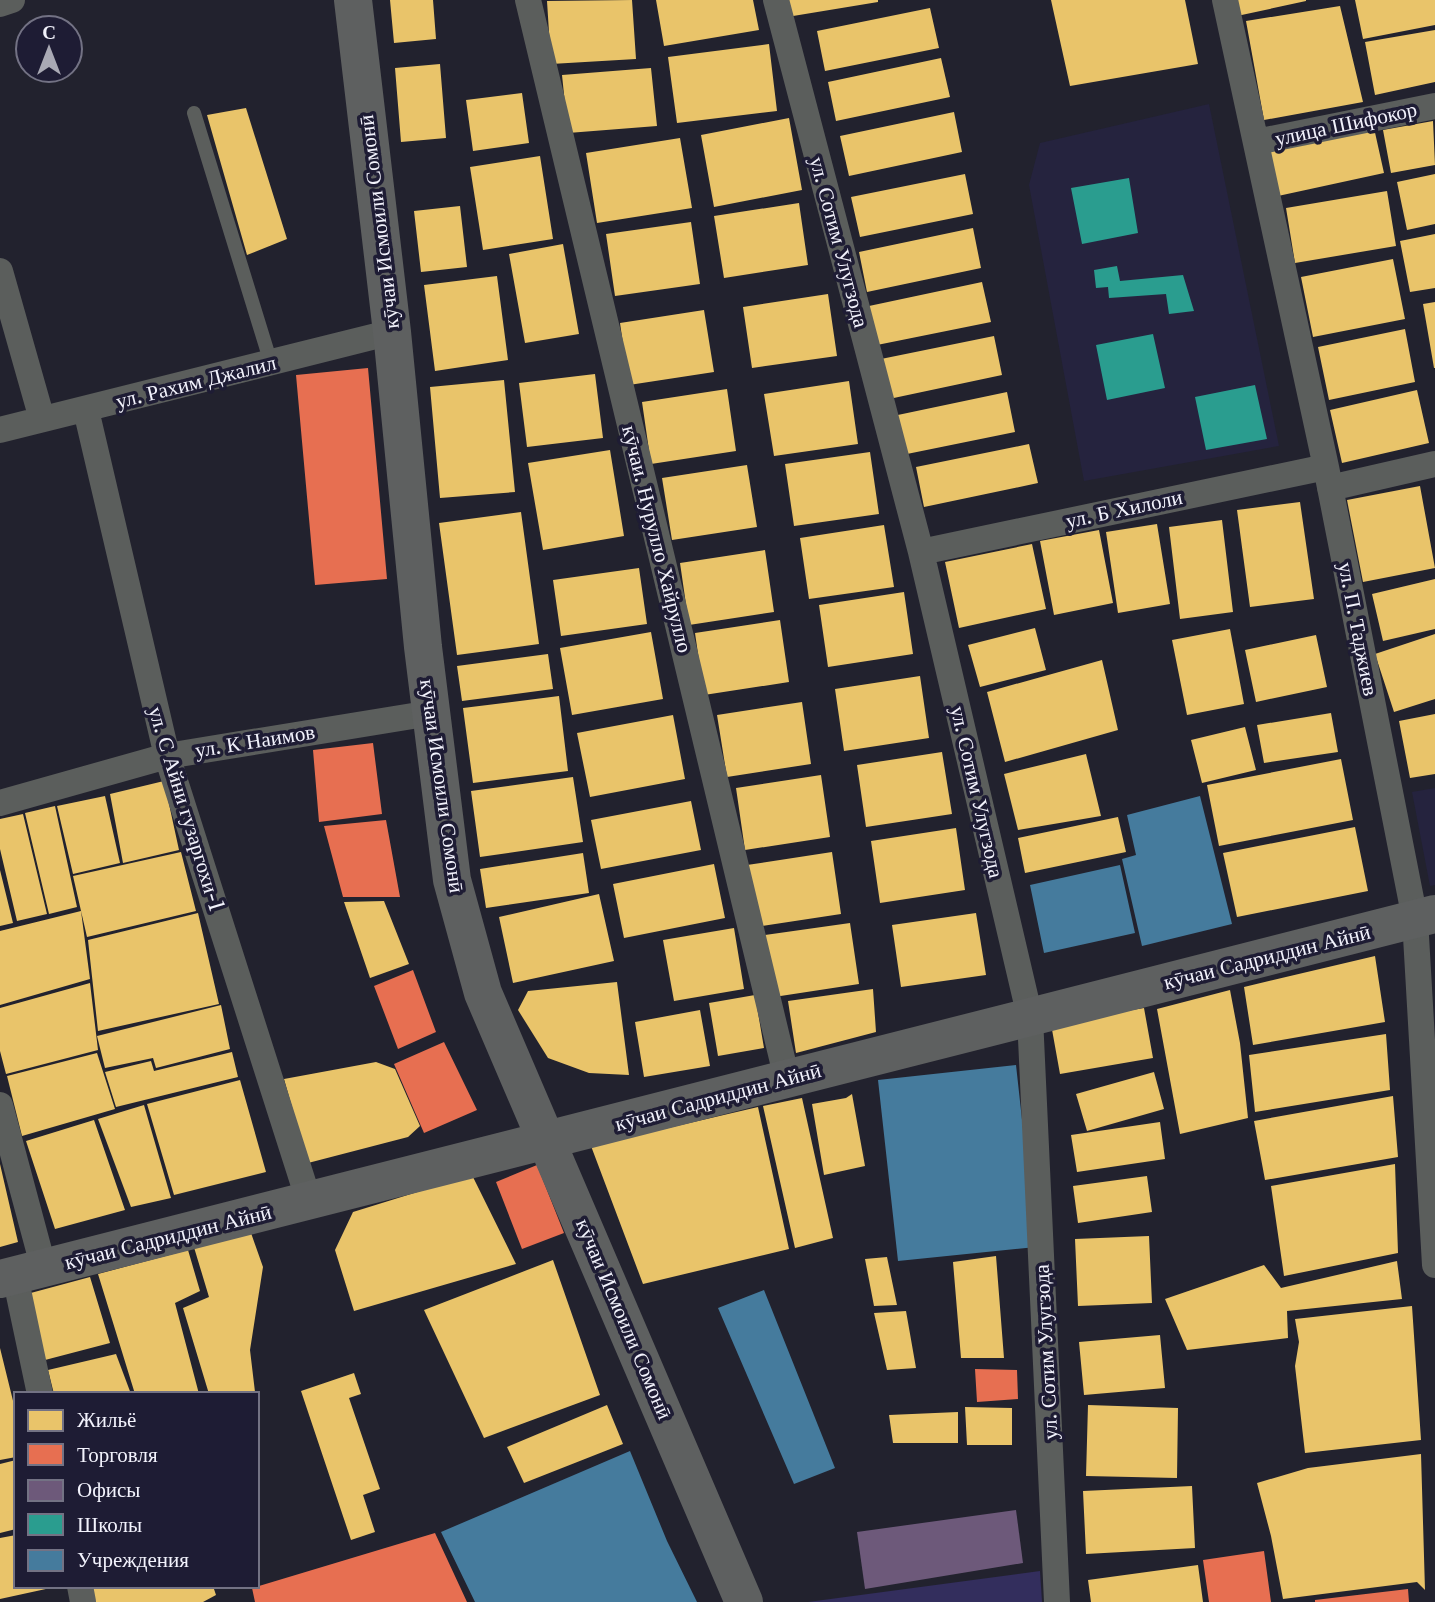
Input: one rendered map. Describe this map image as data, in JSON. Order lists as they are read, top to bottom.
{
  "streets": {
    "street": [
      "улица Шифокор",
      "кӯчаи Исмоили Сомонӣ",
      "ул. Сотим Улугзода",
      "ул. Рахим Джалил",
      "ул. Б Хилоли",
      "кӯчаи. Нурулло Хайрулло",
      "ул. П. Таджиев",
      "ул. К Наимов",
      "ул. С Айни гузаргохи-1",
      "кӯчаи Садриддин Айнӣ"
    ]
  },
  "crossings": [
    ["улица Шифокор", "ул. П. Таджиев"],
    ["кӯчаи Исмоили Сомонӣ", "ул. Рахим Джалил"],
    ["кӯчаи Исмоили Сомонӣ", "ул. К Наимов"],
    ["кӯчаи Исмоили Сомонӣ", "кӯчаи Садриддин Айнӣ"],
    ["ул. Сотим Улугзода", "ул. Б Хилоли"],
    ["ул. Сотим Улугзода", "кӯчаи Садриддин Айнӣ"],
    ["ул. Рахим Джалил", "ул. С Айни гузаргохи-1"],
    ["ул. Б Хилоли", "ул. П. Таджиев"],
    ["кӯчаи. Нурулло Хайрулло", "кӯчаи Садриддин Айнӣ"],
    ["ул. П. Таджиев", "кӯчаи Садриддин Айнӣ"],
    ["ул. К Наимов", "ул. С Айни гузаргохи-1"],
    ["ул. С Айни гузаргохи-1", "кӯчаи Садриддин Айнӣ"]
  ],
  "legend": [
    "Жильё",
    "Торговля",
    "Офисы",
    "Школы",
    "Учреждения"
  ],
  "north": "top"
}
